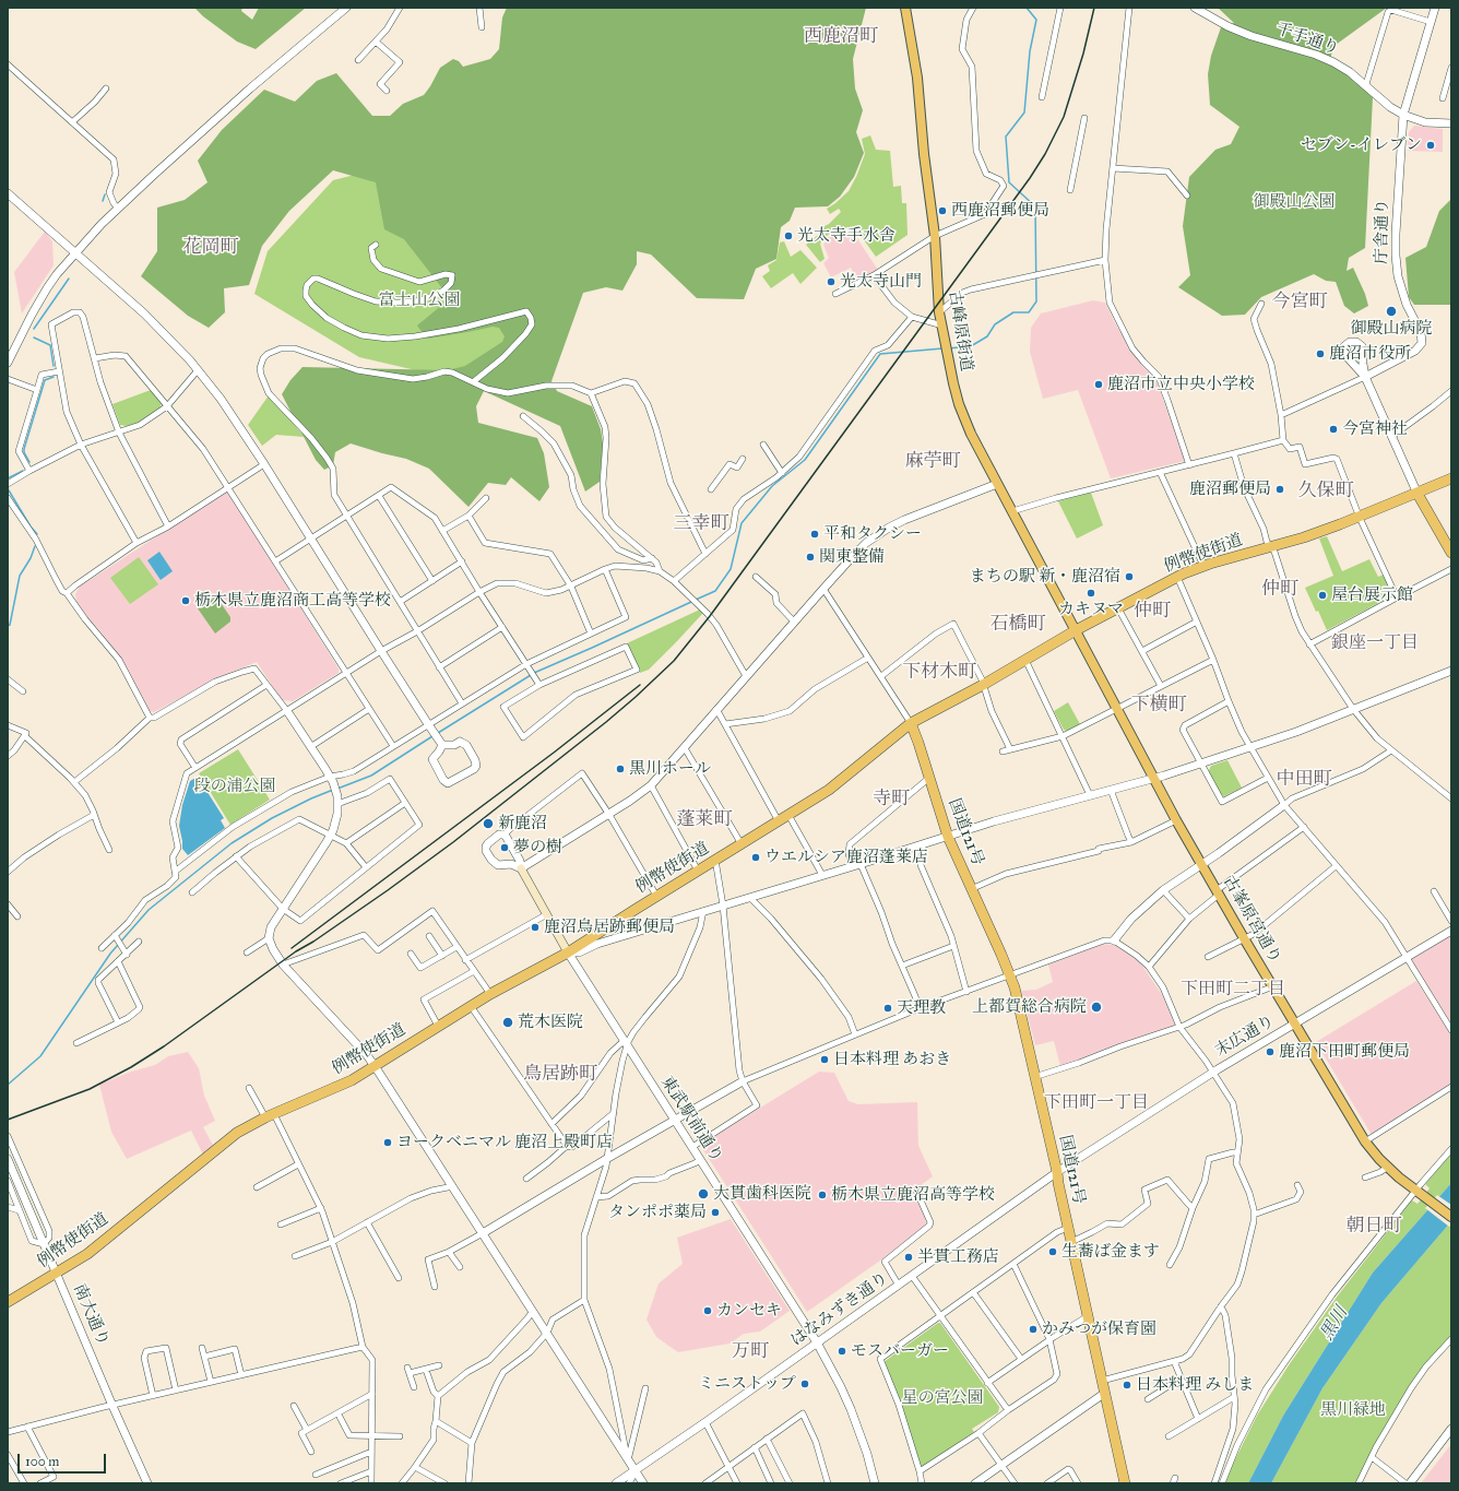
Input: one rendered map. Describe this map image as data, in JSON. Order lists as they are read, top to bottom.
{
  "streets": {
    "highway": ["例幣使街道", "国道121号"],
    "main road": ["古峰原街道", "古峯原宮通り", "東武駅前通り"],
    "street": [
      "千手通り",
      "庁舎通り",
      "末広通り",
      "はなみずき通り",
      "南大通り"
    ]
  },
  "crossings": [
    ["千手通り", "庁舎通り"],
    ["古峰原街道", "例幣使街道"],
    ["古峰原街道", "古峯原宮通り"],
    ["例幣使街道", "国道121号"],
    ["例幣使街道", "古峯原宮通り"],
    ["例幣使街道", "東武駅前通り"],
    ["例幣使街道", "南大通り"],
    ["国道121号", "末広通り"],
    ["国道121号", "はなみずき通り"],
    ["古峯原宮通り", "末広通り"],
    ["末広通り", "はなみずき通り"],
    ["東武駅前通り", "はなみずき通り"]
  ],
  "districts": [
    "西鹿沼町",
    "花岡町",
    "今宮町",
    "麻苧町",
    "久保町",
    "三幸町",
    "仲町",
    "仲町",
    "石橋町",
    "銀座一丁目",
    "下材木町",
    "下横町",
    "中田町",
    "寺町",
    "蓬莱町",
    "下田町二丁目",
    "鳥居跡町",
    "下田町一丁目",
    "朝日町",
    "万町"
  ],
  "water": ["黒川"],
  "parks": [
    "御殿山公園",
    "富士山公園",
    "段の浦公園",
    "星の宮公園",
    "黒川緑地"
  ],
  "places": [
    "セブン-イレブン",
    "西鹿沼郵便局",
    "光太寺手水舎",
    "光太寺山門",
    "御殿山病院",
    "鹿沼市役所",
    "鹿沼市立中央小学校",
    "今宮神社",
    "鹿沼郵便局",
    "平和タクシー",
    "関東整備",
    "まちの駅 新・鹿沼宿",
    "カキヌマ",
    "屋台展示館",
    "栃木県立鹿沼商工高等学校",
    "黒川ホール",
    "新鹿沼",
    "夢の樹",
    "ウエルシア鹿沼蓬莱店",
    "鹿沼鳥居跡郵便局",
    "上都賀総合病院",
    "天理教",
    "荒木医院",
    "鹿沼下田町郵便局",
    "日本料理 あおき",
    "ヨークベニマル 鹿沼上殿町店",
    "大貫歯科医院",
    "栃木県立鹿沼高等学校",
    "タンポポ薬局",
    "生蕎ば金ます",
    "半貫工務店",
    "カンセキ",
    "かみつが保育園",
    "モスバーガー",
    "ミニストップ",
    "日本料理 みしま"
  ],
  "scale_bar": "100 m"
}
